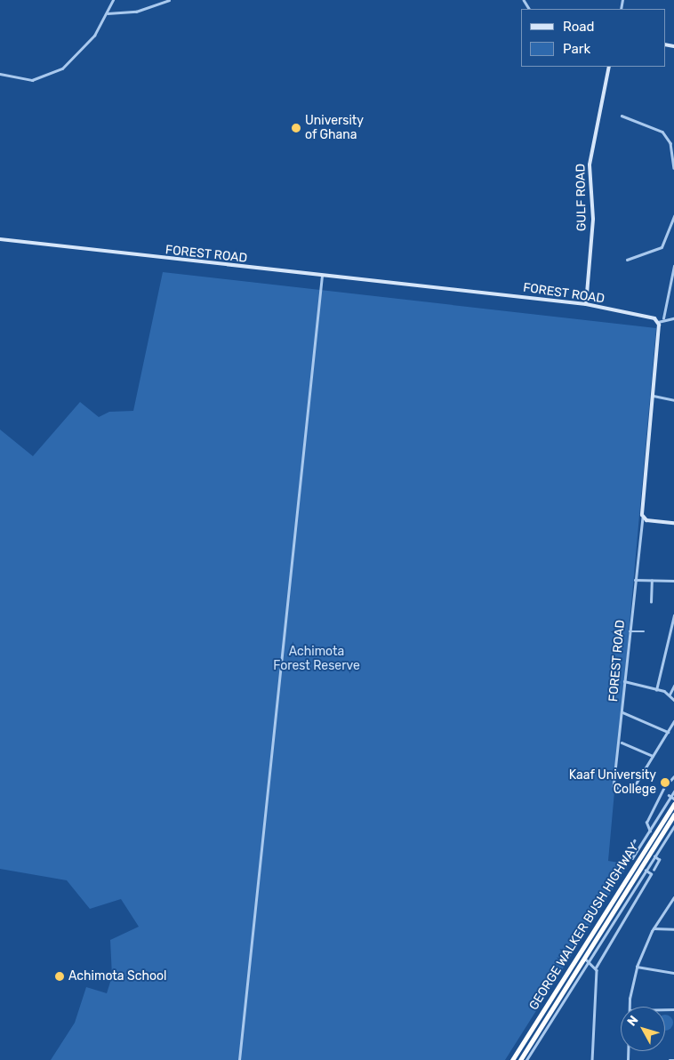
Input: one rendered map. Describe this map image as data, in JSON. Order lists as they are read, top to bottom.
{
  "streets": {
    "highway": ["GEORGE WALKER BUSH HIGHWAY"],
    "main road": ["GULF ROAD", "FOREST ROAD"]
  },
  "crossings": [
    ["GULF ROAD", "FOREST ROAD"]
  ],
  "parks": ["Achimota Forest Reserve"],
  "places": ["University of Ghana", "Kaaf University College", "Achimota School"],
  "legend": ["Road", "Park"],
  "north": "top left"
}
